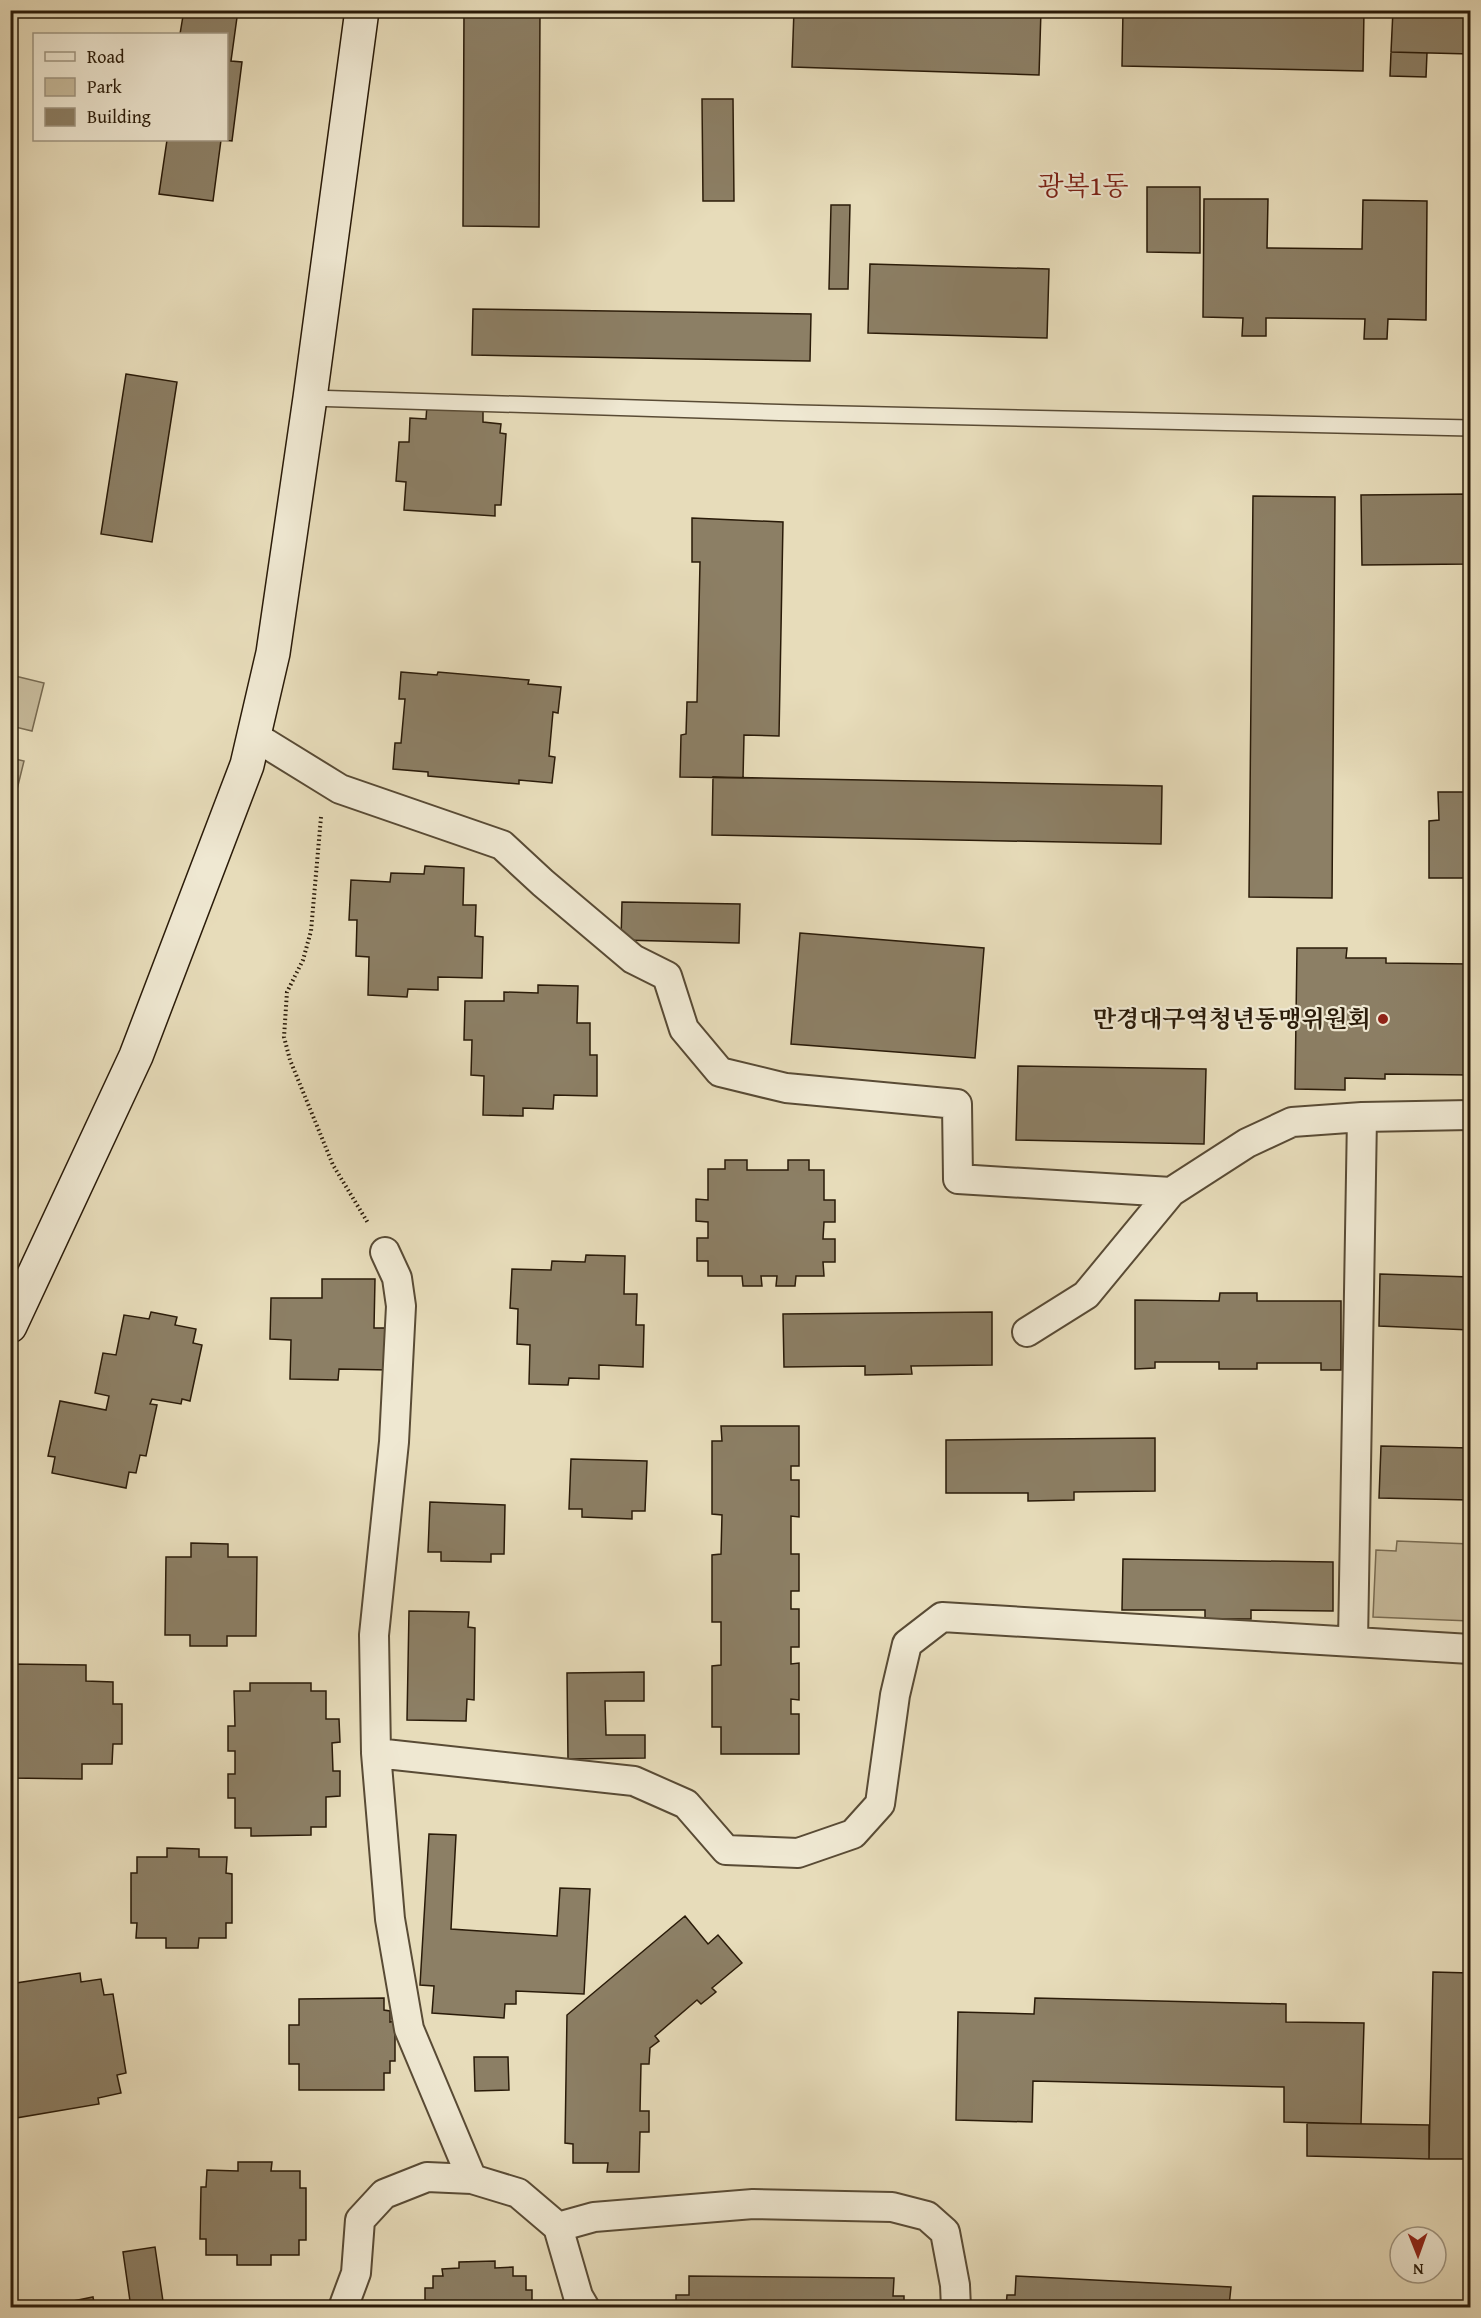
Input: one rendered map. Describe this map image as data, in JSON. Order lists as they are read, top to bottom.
{
  "districts": ["광복1동"],
  "places": ["만경대구역청년동맹위원회"],
  "legend": ["Road", "Park", "Building"],
  "north": "bottom"
}
